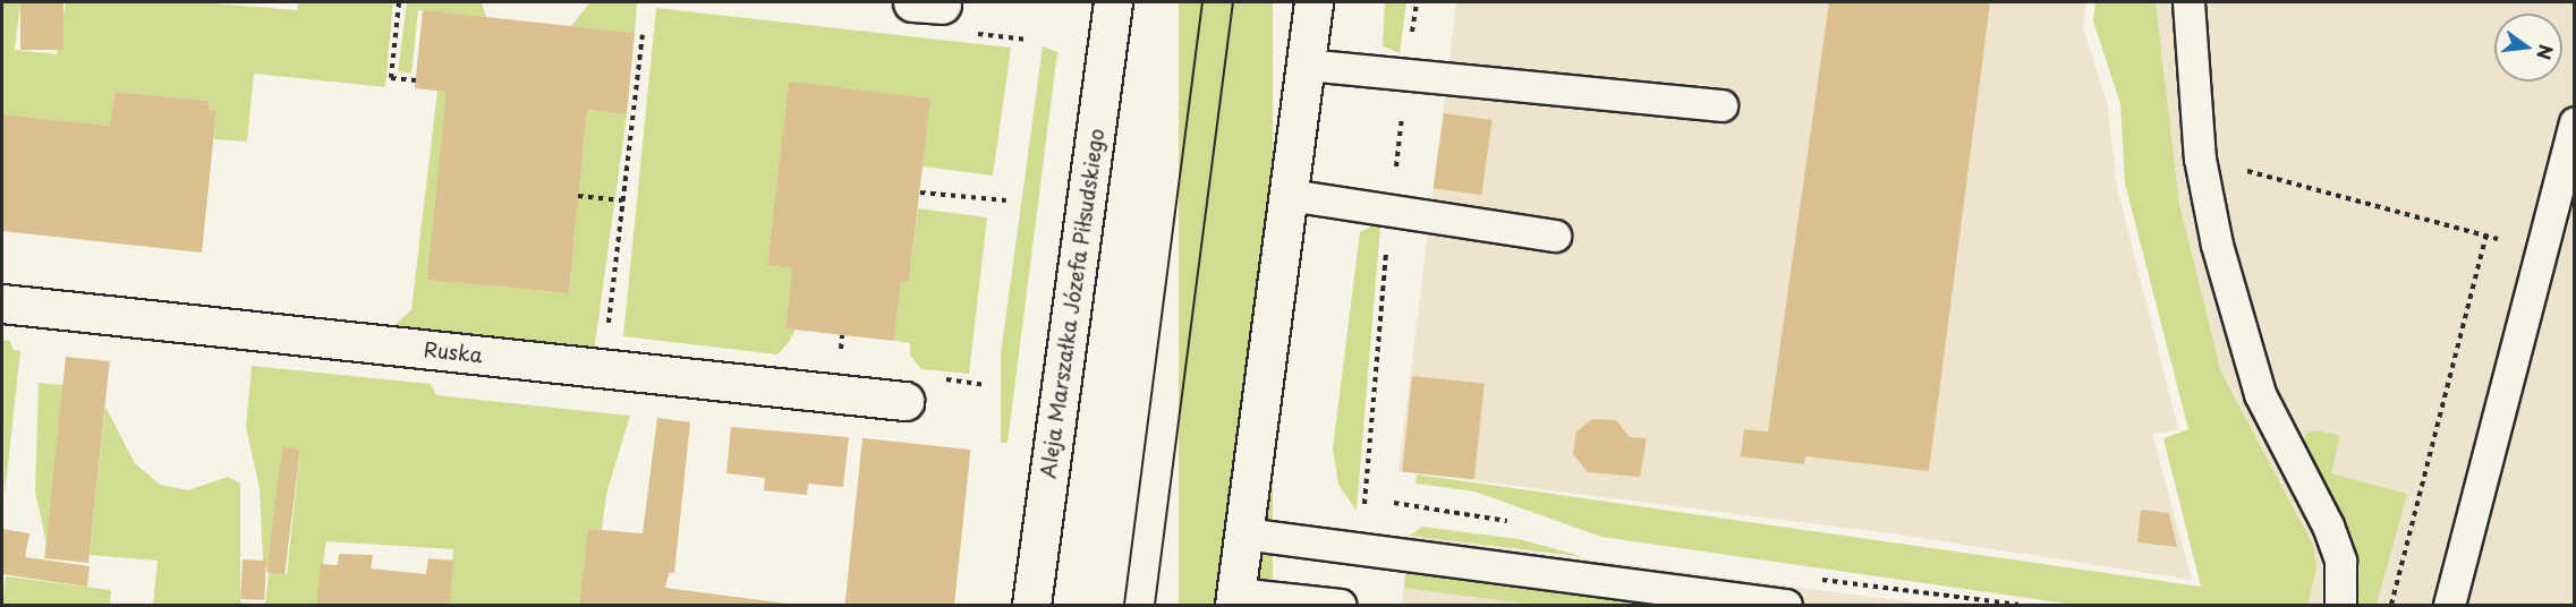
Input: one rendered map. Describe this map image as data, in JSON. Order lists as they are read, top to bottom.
{
  "streets": {
    "main road": ["Aleja Marszałka Józefa Piłsudskiego", "Ruska"]
  },
  "north": "right"
}
